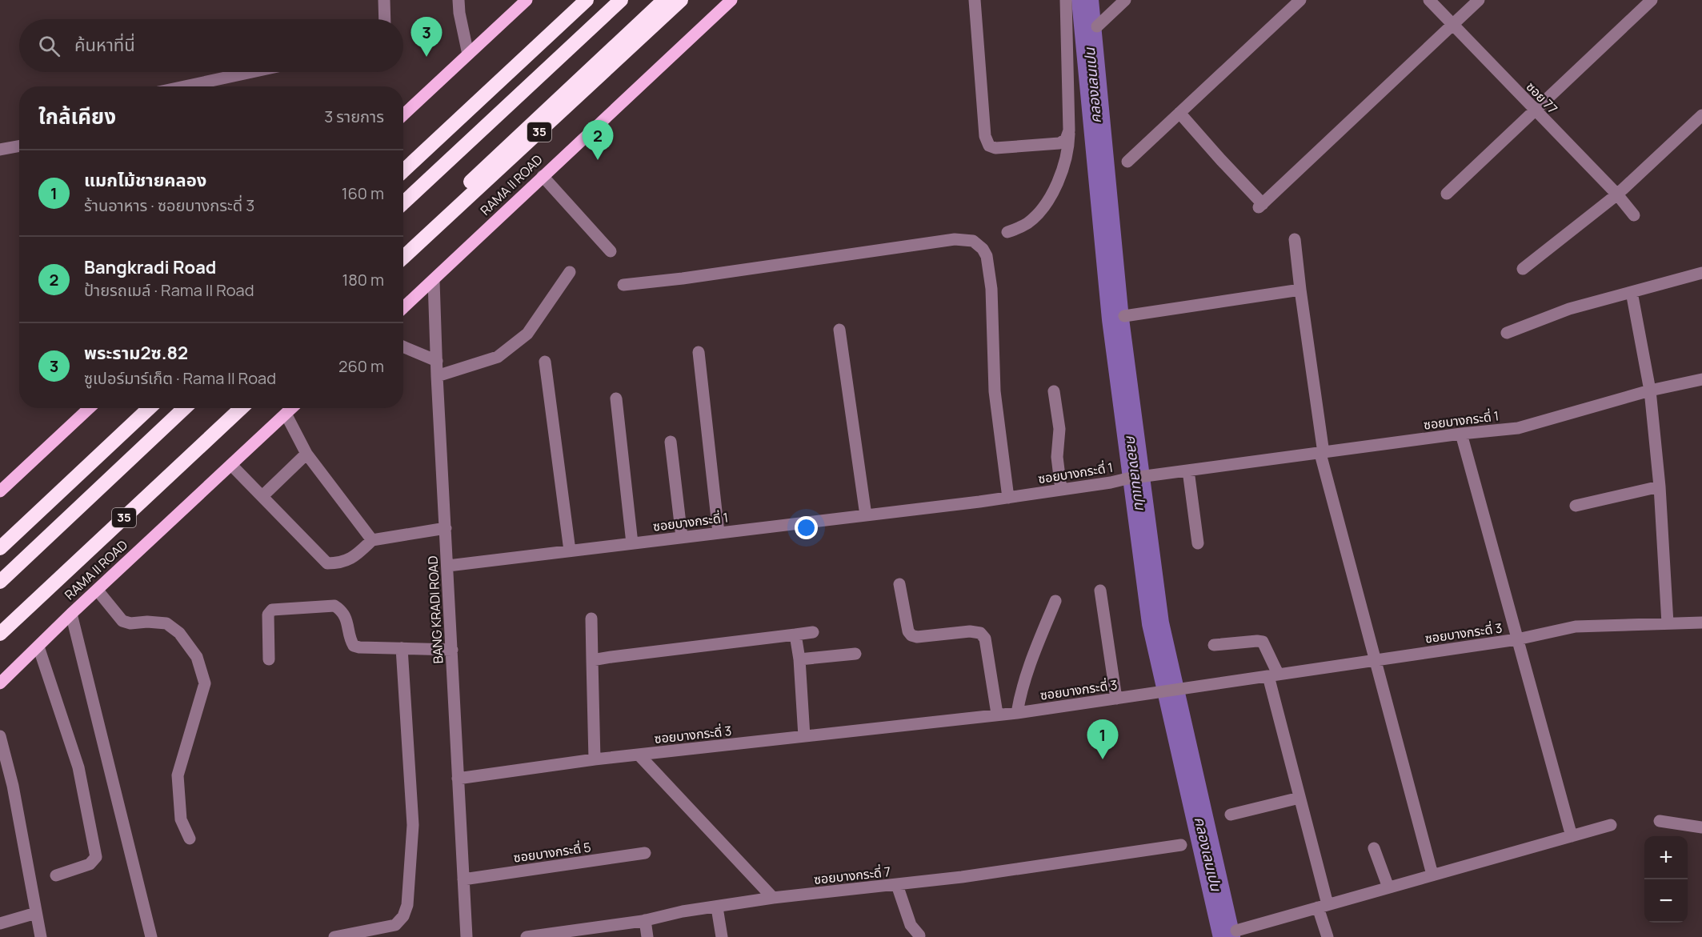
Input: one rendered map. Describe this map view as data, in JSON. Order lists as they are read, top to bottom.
{
  "streets": {
    "highway": ["35", "RAMA II ROAD"],
    "street": [
      "ซอย 77",
      "ซอยบางกระดี่ 1",
      "BANG KRADI ROAD",
      "ซอยบางกระดี่ 3",
      "ซอยบางกระดี่ 5",
      "ซอยบางกระดี่ 7"
    ]
  },
  "crossings": [
    ["RAMA II ROAD", "BANG KRADI ROAD"],
    ["ซอยบางกระดี่ 1", "BANG KRADI ROAD"],
    ["BANG KRADI ROAD", "ซอยบางกระดี่ 3"],
    ["BANG KRADI ROAD", "ซอยบางกระดี่ 5"]
  ],
  "water": ["คลองเลนเปน"],
  "page": {
    "pins": ["3", "2", "1"],
    "search": "ค้นหาที่นี่",
    "heading": ["ใกล้เคียง", "3 รายการ"],
    "list": [
      {
        "mark": "1",
        "name": "แมกไม้ชายคลอง",
        "note": "ร้านอาหาร · ซอยบางกระดี่ 3",
        "value": "160 m"
      },
      {
        "mark": "2",
        "name": "Bangkradi Road",
        "note": "ป้ายรถเมล์ · Rama II Road",
        "value": "180 m"
      },
      {
        "mark": "3",
        "name": "พระราม2ซ.82",
        "note": "ซูเปอร์มาร์เก็ต · Rama II Road",
        "value": "260 m"
      }
    ],
    "map_buttons": ["+", "−"]
  }
}
